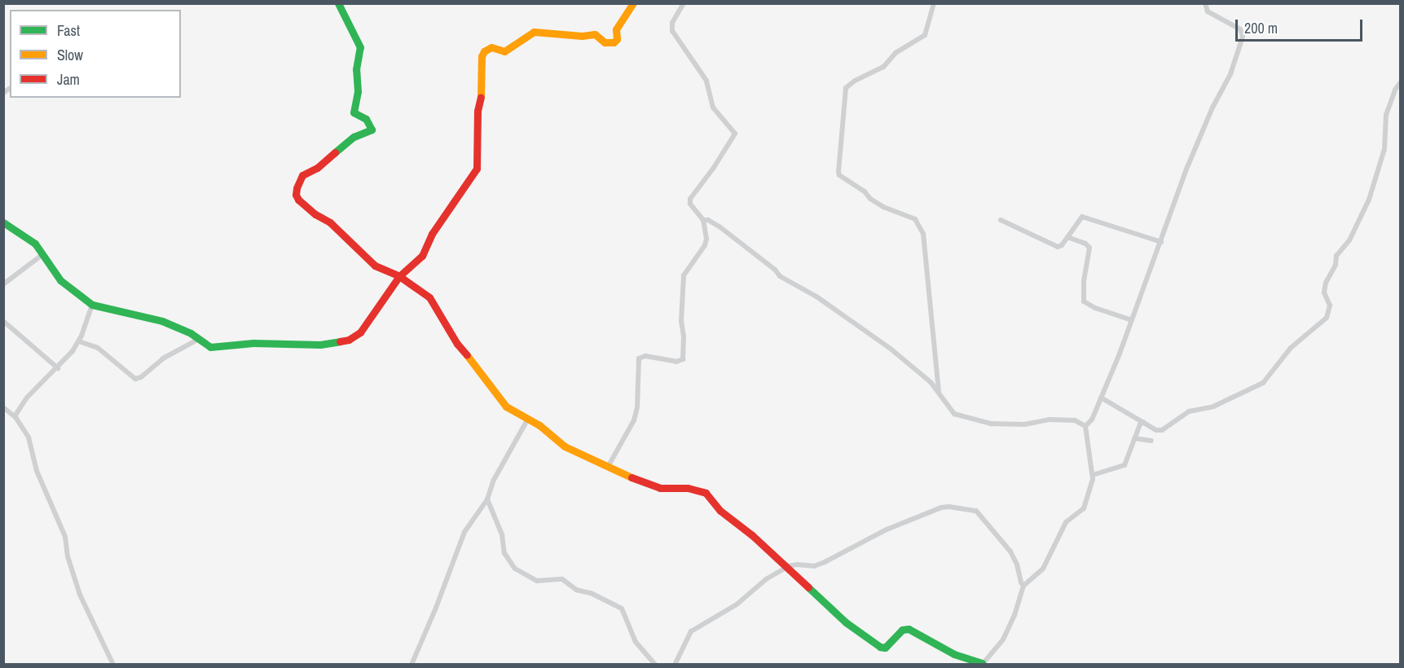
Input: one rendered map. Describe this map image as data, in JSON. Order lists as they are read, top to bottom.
{
  "legend": ["Fast", "Slow", "Jam"],
  "scale_bar": "200 m"
}
